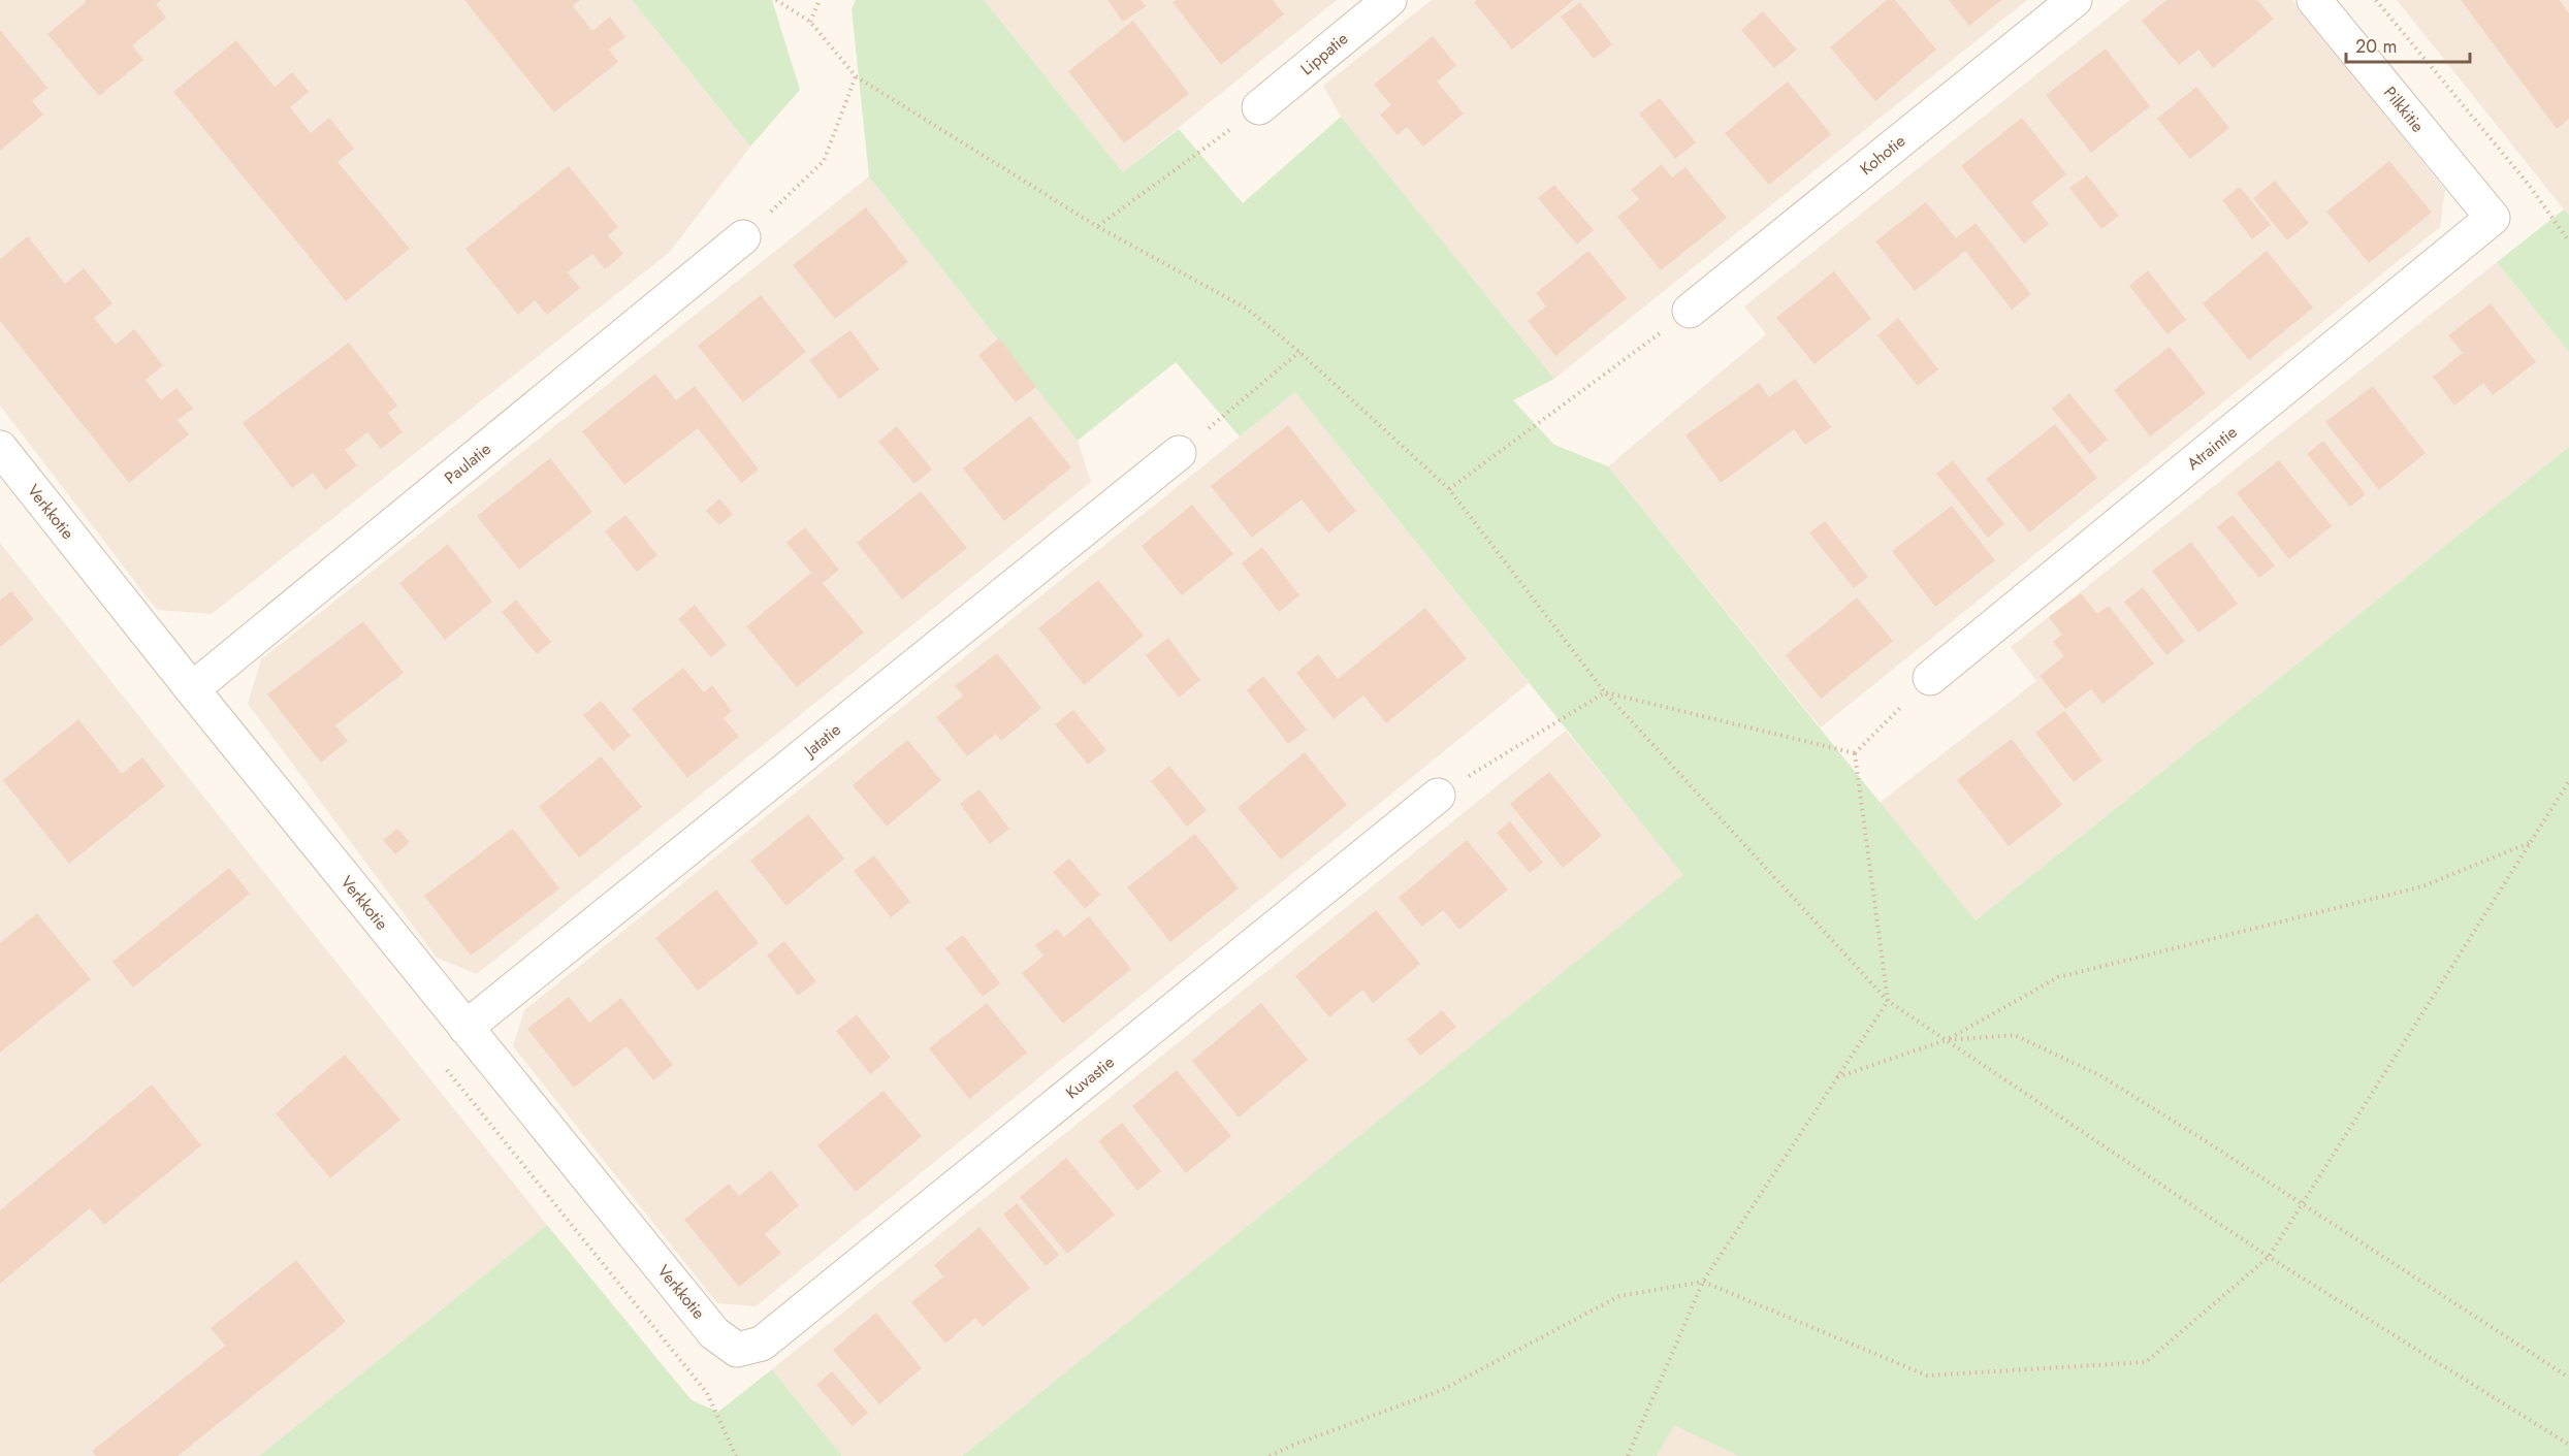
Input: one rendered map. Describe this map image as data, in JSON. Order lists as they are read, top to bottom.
{
  "streets": {
    "street": [
      "Lippatie",
      "Pilkkitie",
      "Kohotie",
      "Atraintie",
      "Paulatie",
      "Verkkotie",
      "Jatatie",
      "Kuvastie"
    ]
  },
  "crossings": [
    ["Pilkkitie", "Atraintie"],
    ["Paulatie", "Verkkotie"],
    ["Verkkotie", "Jatatie"],
    ["Verkkotie", "Kuvastie"]
  ],
  "scale_bar": "20 m"
}
